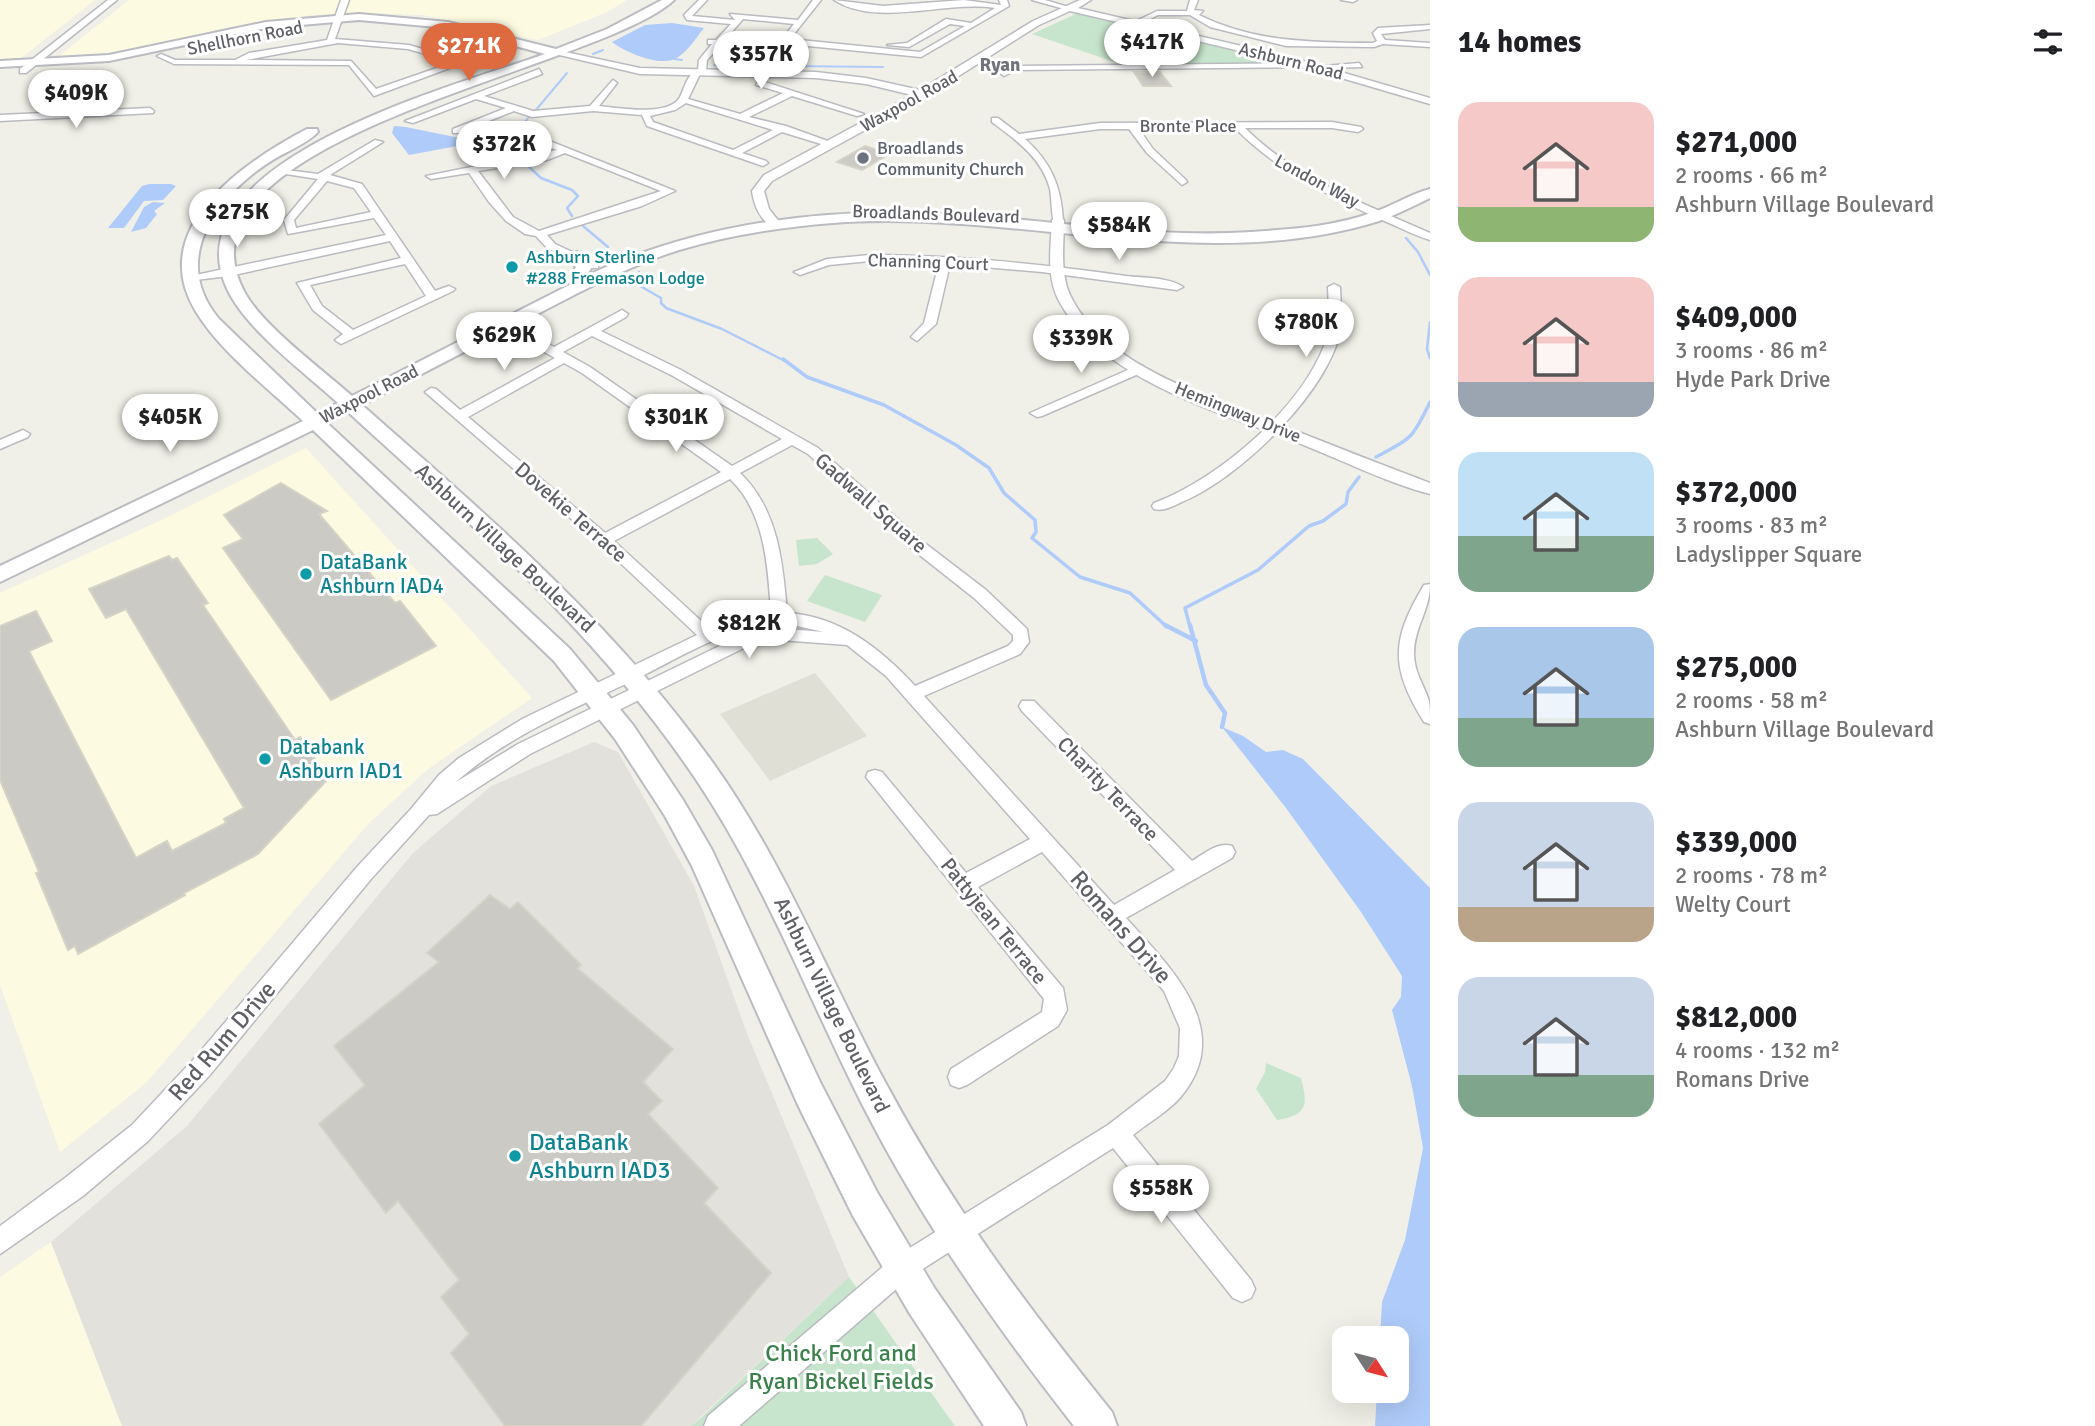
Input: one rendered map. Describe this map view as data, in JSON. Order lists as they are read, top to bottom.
{
  "streets": {
    "main road": [
      "Shellhorn Road",
      "Waxpool Road",
      "Broadlands Boulevard",
      "Ashburn Village Boulevard"
    ],
    "street": [
      "Ashburn Road",
      "Bronte Place",
      "London Way",
      "Channing Court",
      "Hemingway Drive",
      "Gadwall Square",
      "Dovekie Terrace",
      "Charity Terrace",
      "Pattyjean Terrace",
      "Romans Drive",
      "Red Rum Drive"
    ]
  },
  "crossings": [
    ["Shellhorn Road", "Waxpool Road"],
    ["Shellhorn Road", "Ashburn Village Boulevard"],
    ["Ashburn Road", "Waxpool Road"],
    ["Waxpool Road", "Broadlands Boulevard"],
    ["Waxpool Road", "Ashburn Village Boulevard"],
    ["Bronte Place", "London Way"],
    ["London Way", "Broadlands Boulevard"],
    ["Broadlands Boulevard", "Hemingway Drive"],
    ["Channing Court", "Hemingway Drive"],
    ["Gadwall Square", "Romans Drive"],
    ["Dovekie Terrace", "Romans Drive"],
    ["Ashburn Village Boulevard", "Romans Drive"],
    ["Ashburn Village Boulevard", "Red Rum Drive"],
    ["Romans Drive", "Red Rum Drive"]
  ],
  "districts": ["Ryan"],
  "parks": ["Chick Ford and Ryan Bickel Fields"],
  "places": [
    "Broadlands Community Church",
    "Ashburn Sterline #288 Freemason Lodge",
    "DataBank Ashburn IAD4",
    "Databank Ashburn IAD1",
    "DataBank Ashburn IAD3"
  ],
  "north": "bottom right",
  "page": {
    "heading": "14 homes",
    "price": [
      "$417K",
      "$271K",
      "$357K",
      "$409K",
      "$372K",
      "$275K",
      "$584K",
      "$780K",
      "$629K",
      "$339K",
      "$405K",
      "$301K",
      "$812K",
      "$558K"
    ],
    "list": [
      {
        "name": "$271,000",
        "note": "2 rooms · 66 m² · Ashburn Village Boulevard"
      },
      {
        "name": "$409,000",
        "note": "3 rooms · 86 m² · Hyde Park Drive"
      },
      {
        "name": "$372,000",
        "note": "3 rooms · 83 m² · Ladyslipper Square"
      },
      {
        "name": "$275,000",
        "note": "2 rooms · 58 m² · Ashburn Village Boulevard"
      },
      {
        "name": "$339,000",
        "note": "2 rooms · 78 m² · Welty Court"
      },
      {
        "name": "$812,000",
        "note": "4 rooms · 132 m² · Romans Drive"
      }
    ]
  }
}
